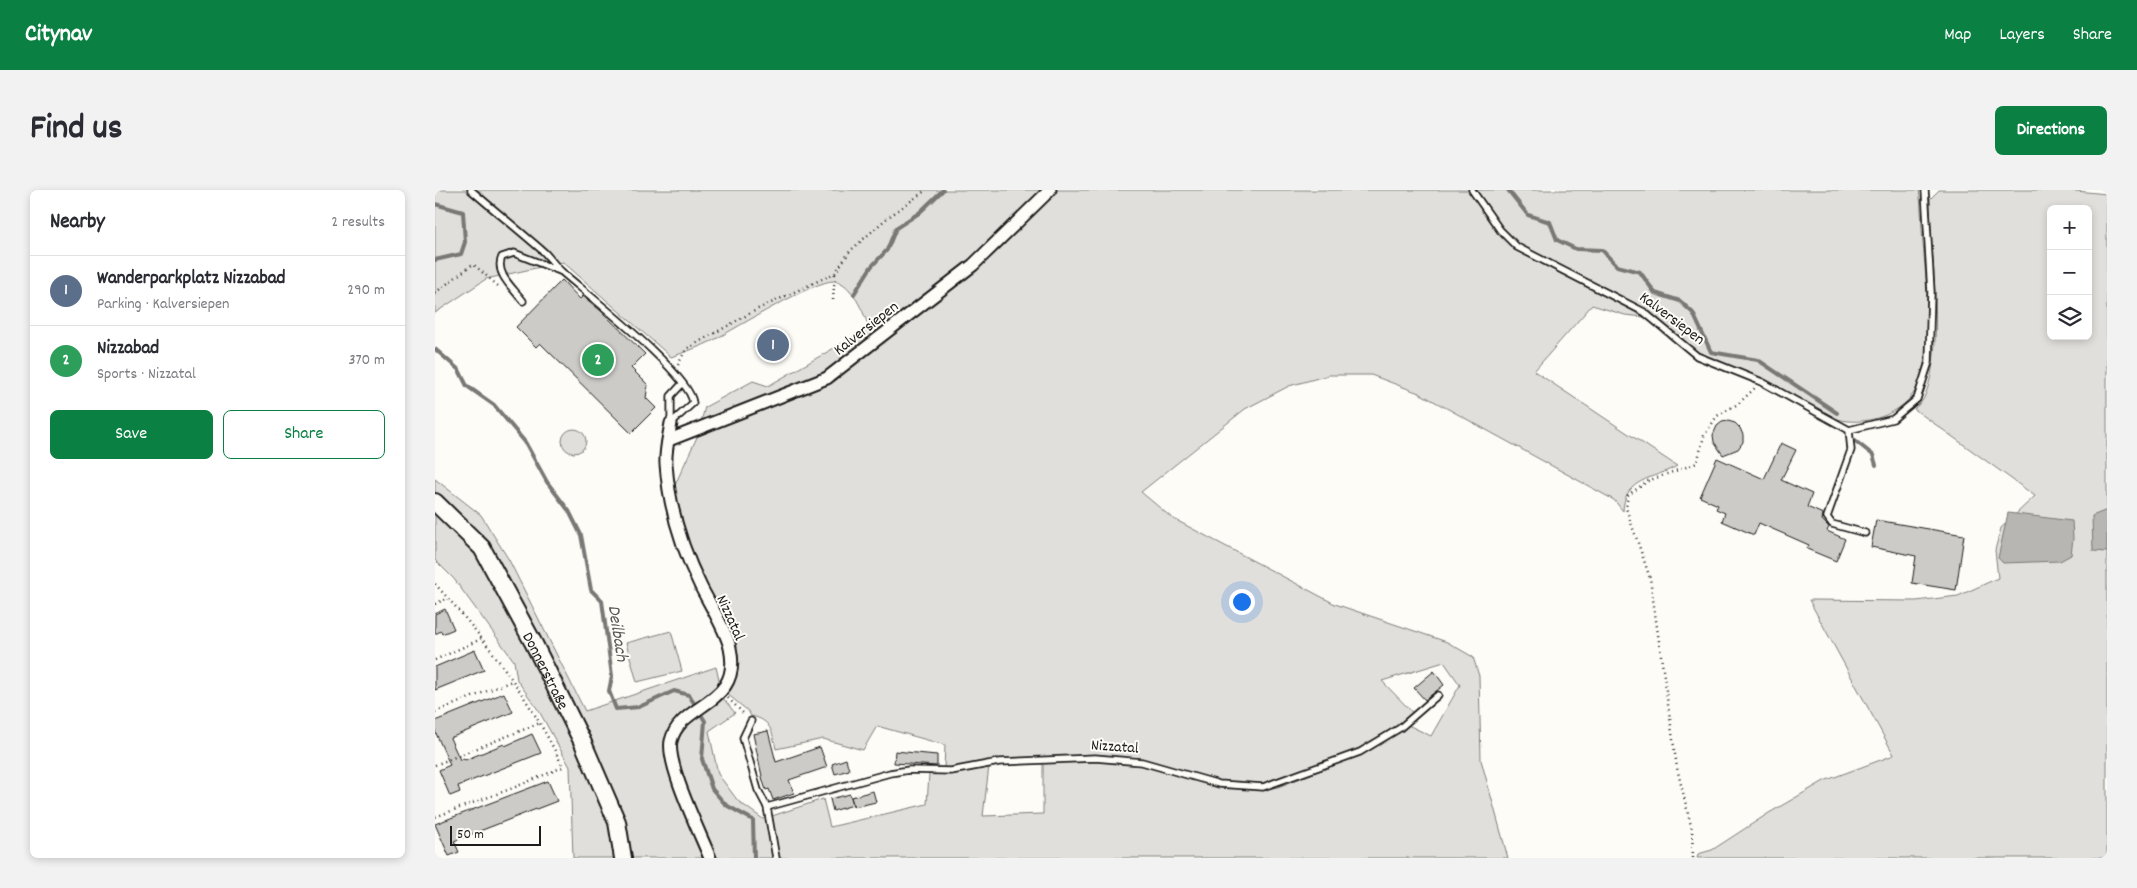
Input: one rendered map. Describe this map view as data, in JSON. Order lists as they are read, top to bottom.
{
  "streets": {
    "main road": ["Donnerstraße"],
    "street": ["Kalversiepen", "Nizzatal"]
  },
  "crossings": [
    ["Kalversiepen", "Nizzatal"]
  ],
  "water": ["Deilbach"],
  "scale_bar": "50 m",
  "page": {
    "header": "Citynav",
    "nav": ["Map", "Layers", "Share"],
    "title": "Find us",
    "buttons": [
      "Directions",
      ["Save", "Share"]
    ],
    "heading": ["Nearby", "2 results"],
    "map_buttons": ["+", "−"],
    "list": [
      {
        "mark": "1",
        "name": "Wanderparkplatz Nizzabad",
        "note": "Parking · Kalversiepen",
        "value": "290 m"
      },
      {
        "mark": "2",
        "name": "Nizzabad",
        "note": "Sports · Nizzatal",
        "value": "370 m"
      }
    ],
    "pins": ["1", "2"],
    "scale": "50 m"
  }
}
